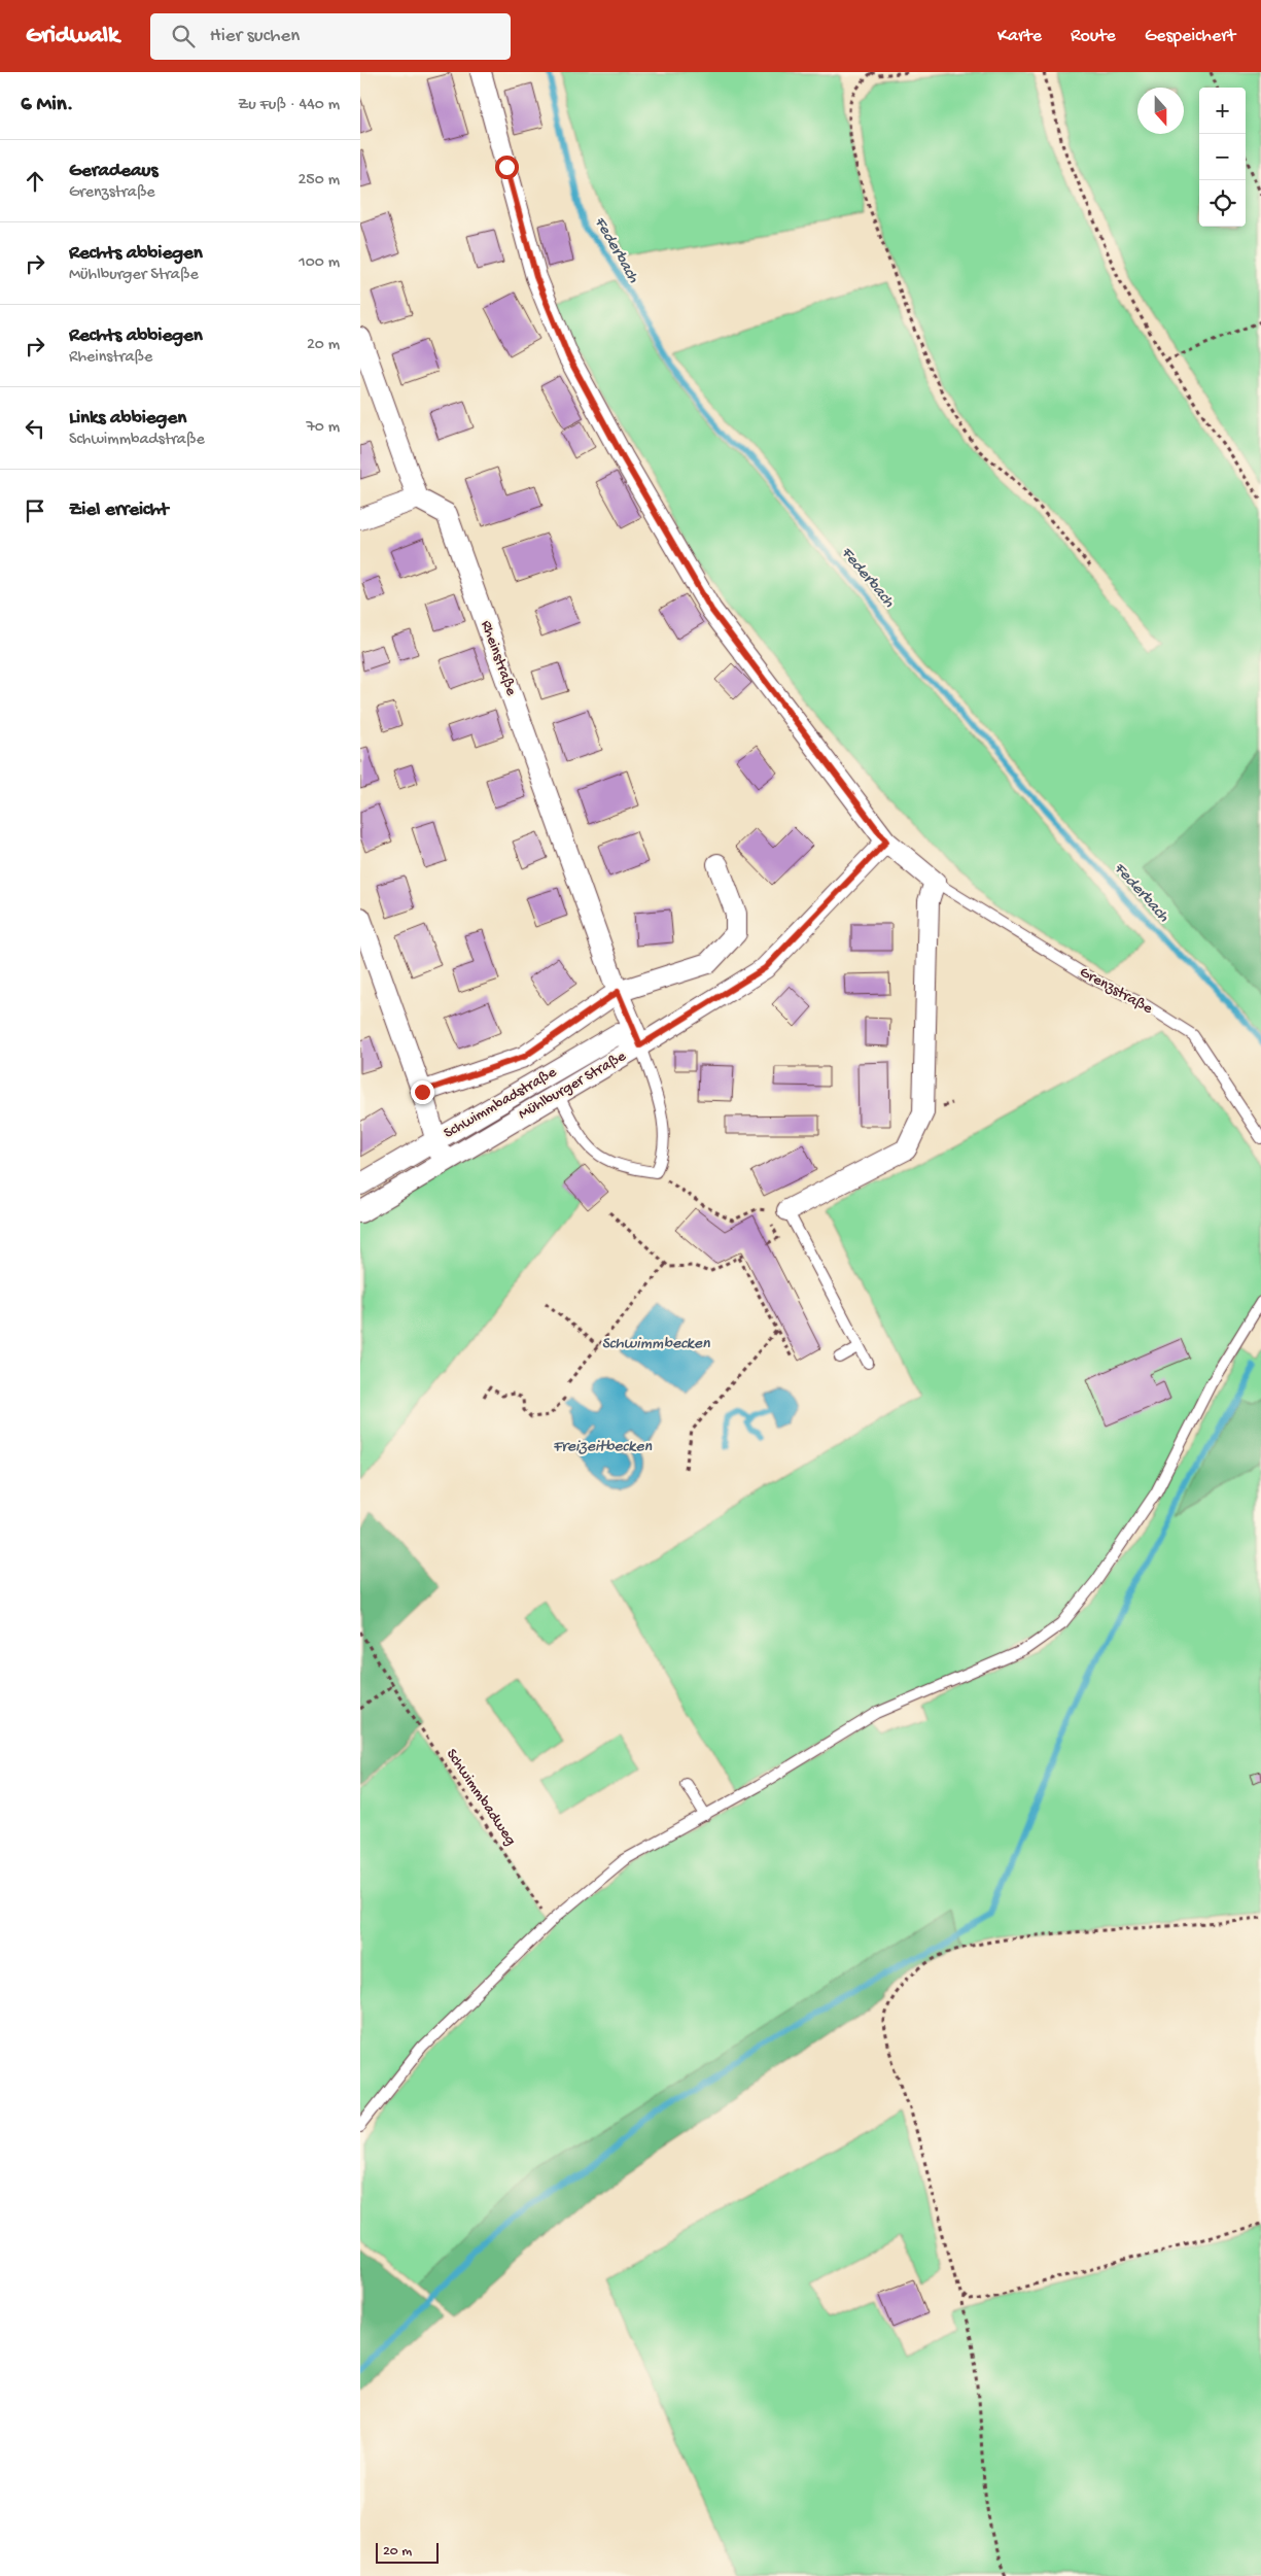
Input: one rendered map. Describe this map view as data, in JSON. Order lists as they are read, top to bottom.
{
  "streets": {
    "street": [
      "Rheinstraße",
      "Grenzstraße",
      "Mühlburger Straße",
      "Schwimmbadstraße"
    ],
    "path": ["Schwimmbadweg"]
  },
  "crossings": [
    ["Rheinstraße", "Mühlburger Straße"],
    ["Rheinstraße", "Schwimmbadstraße"],
    ["Grenzstraße", "Mühlburger Straße"],
    ["Mühlburger Straße", "Schwimmbadstraße"]
  ],
  "water": ["Federbach", "Schwimmbecken", "Freizeitbecken"],
  "scale_bar": "20 m",
  "north": "bottom",
  "page": {
    "header": "Gridwalk",
    "search": "Hier suchen",
    "nav": ["Karte", "Route", "Gespeichert"],
    "heading": ["6 Min.", "Zu Fuß · 440 m"],
    "map_buttons": ["+", "−"],
    "list": [
      ["Geradeaus", "Grenzstraße", "250 m"],
      ["Rechts abbiegen", "Mühlburger Straße", "100 m"],
      ["Rechts abbiegen", "Rheinstraße", "20 m"],
      ["Links abbiegen", "Schwimmbadstraße", "70 m"],
      "Ziel erreicht"
    ],
    "scale": "20 m"
  }
}
